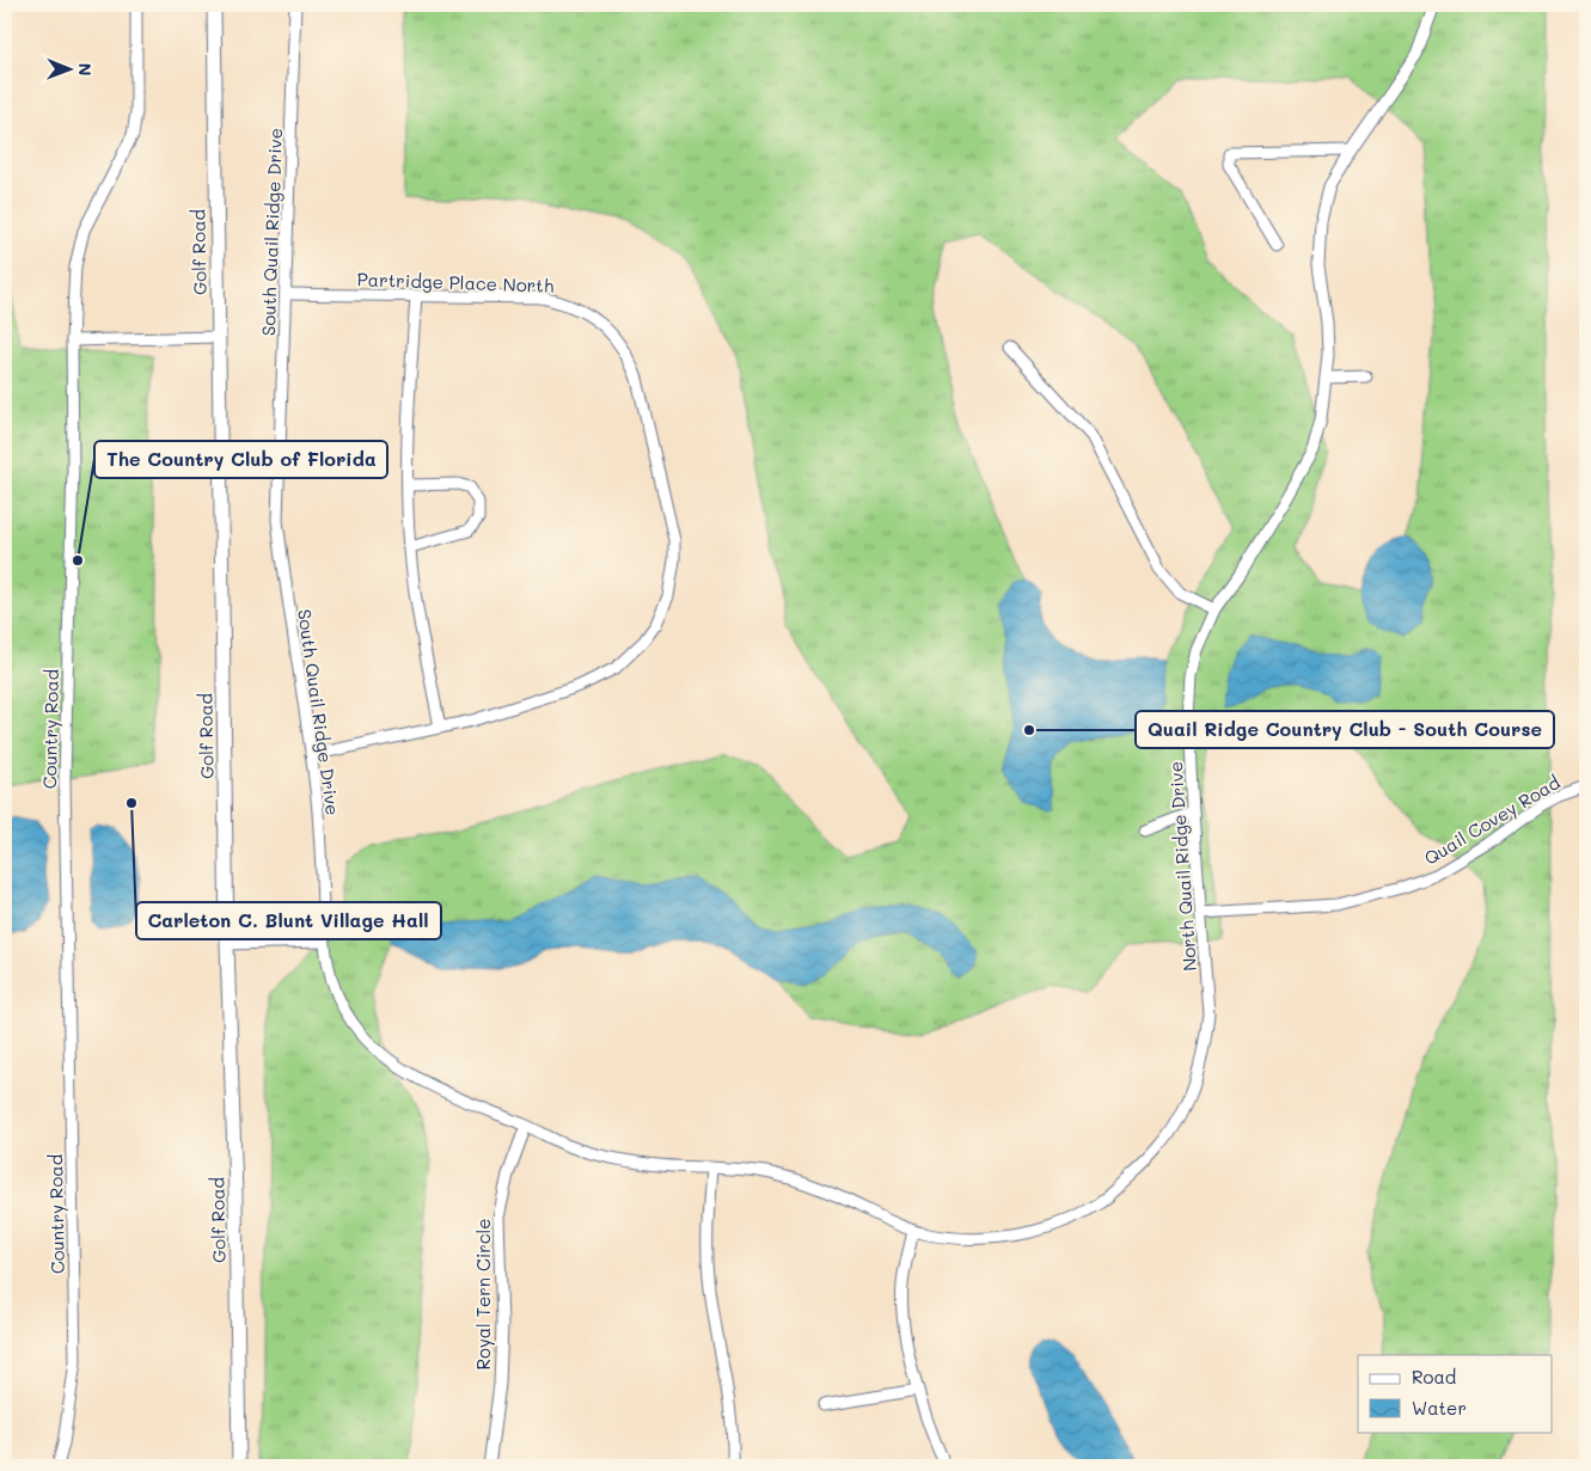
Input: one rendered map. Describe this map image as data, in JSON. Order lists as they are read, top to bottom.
{
  "streets": {
    "street": [
      "South Quail Ridge Drive",
      "Golf Road",
      "Partridge Place North",
      "Country Road",
      "Quail Covey Road",
      "North Quail Ridge Drive",
      "Royal Tern Circle"
    ]
  },
  "crossings": [
    ["South Quail Ridge Drive", "Partridge Place North"],
    ["South Quail Ridge Drive", "North Quail Ridge Drive"],
    ["South Quail Ridge Drive", "Royal Tern Circle"],
    ["Quail Covey Road", "North Quail Ridge Drive"]
  ],
  "places": ["The Country Club of Florida", "Quail Ridge Country Club - South Course", "Carleton C. Blunt Village Hall"],
  "legend": ["Road", "Water"],
  "north": "right"
}
